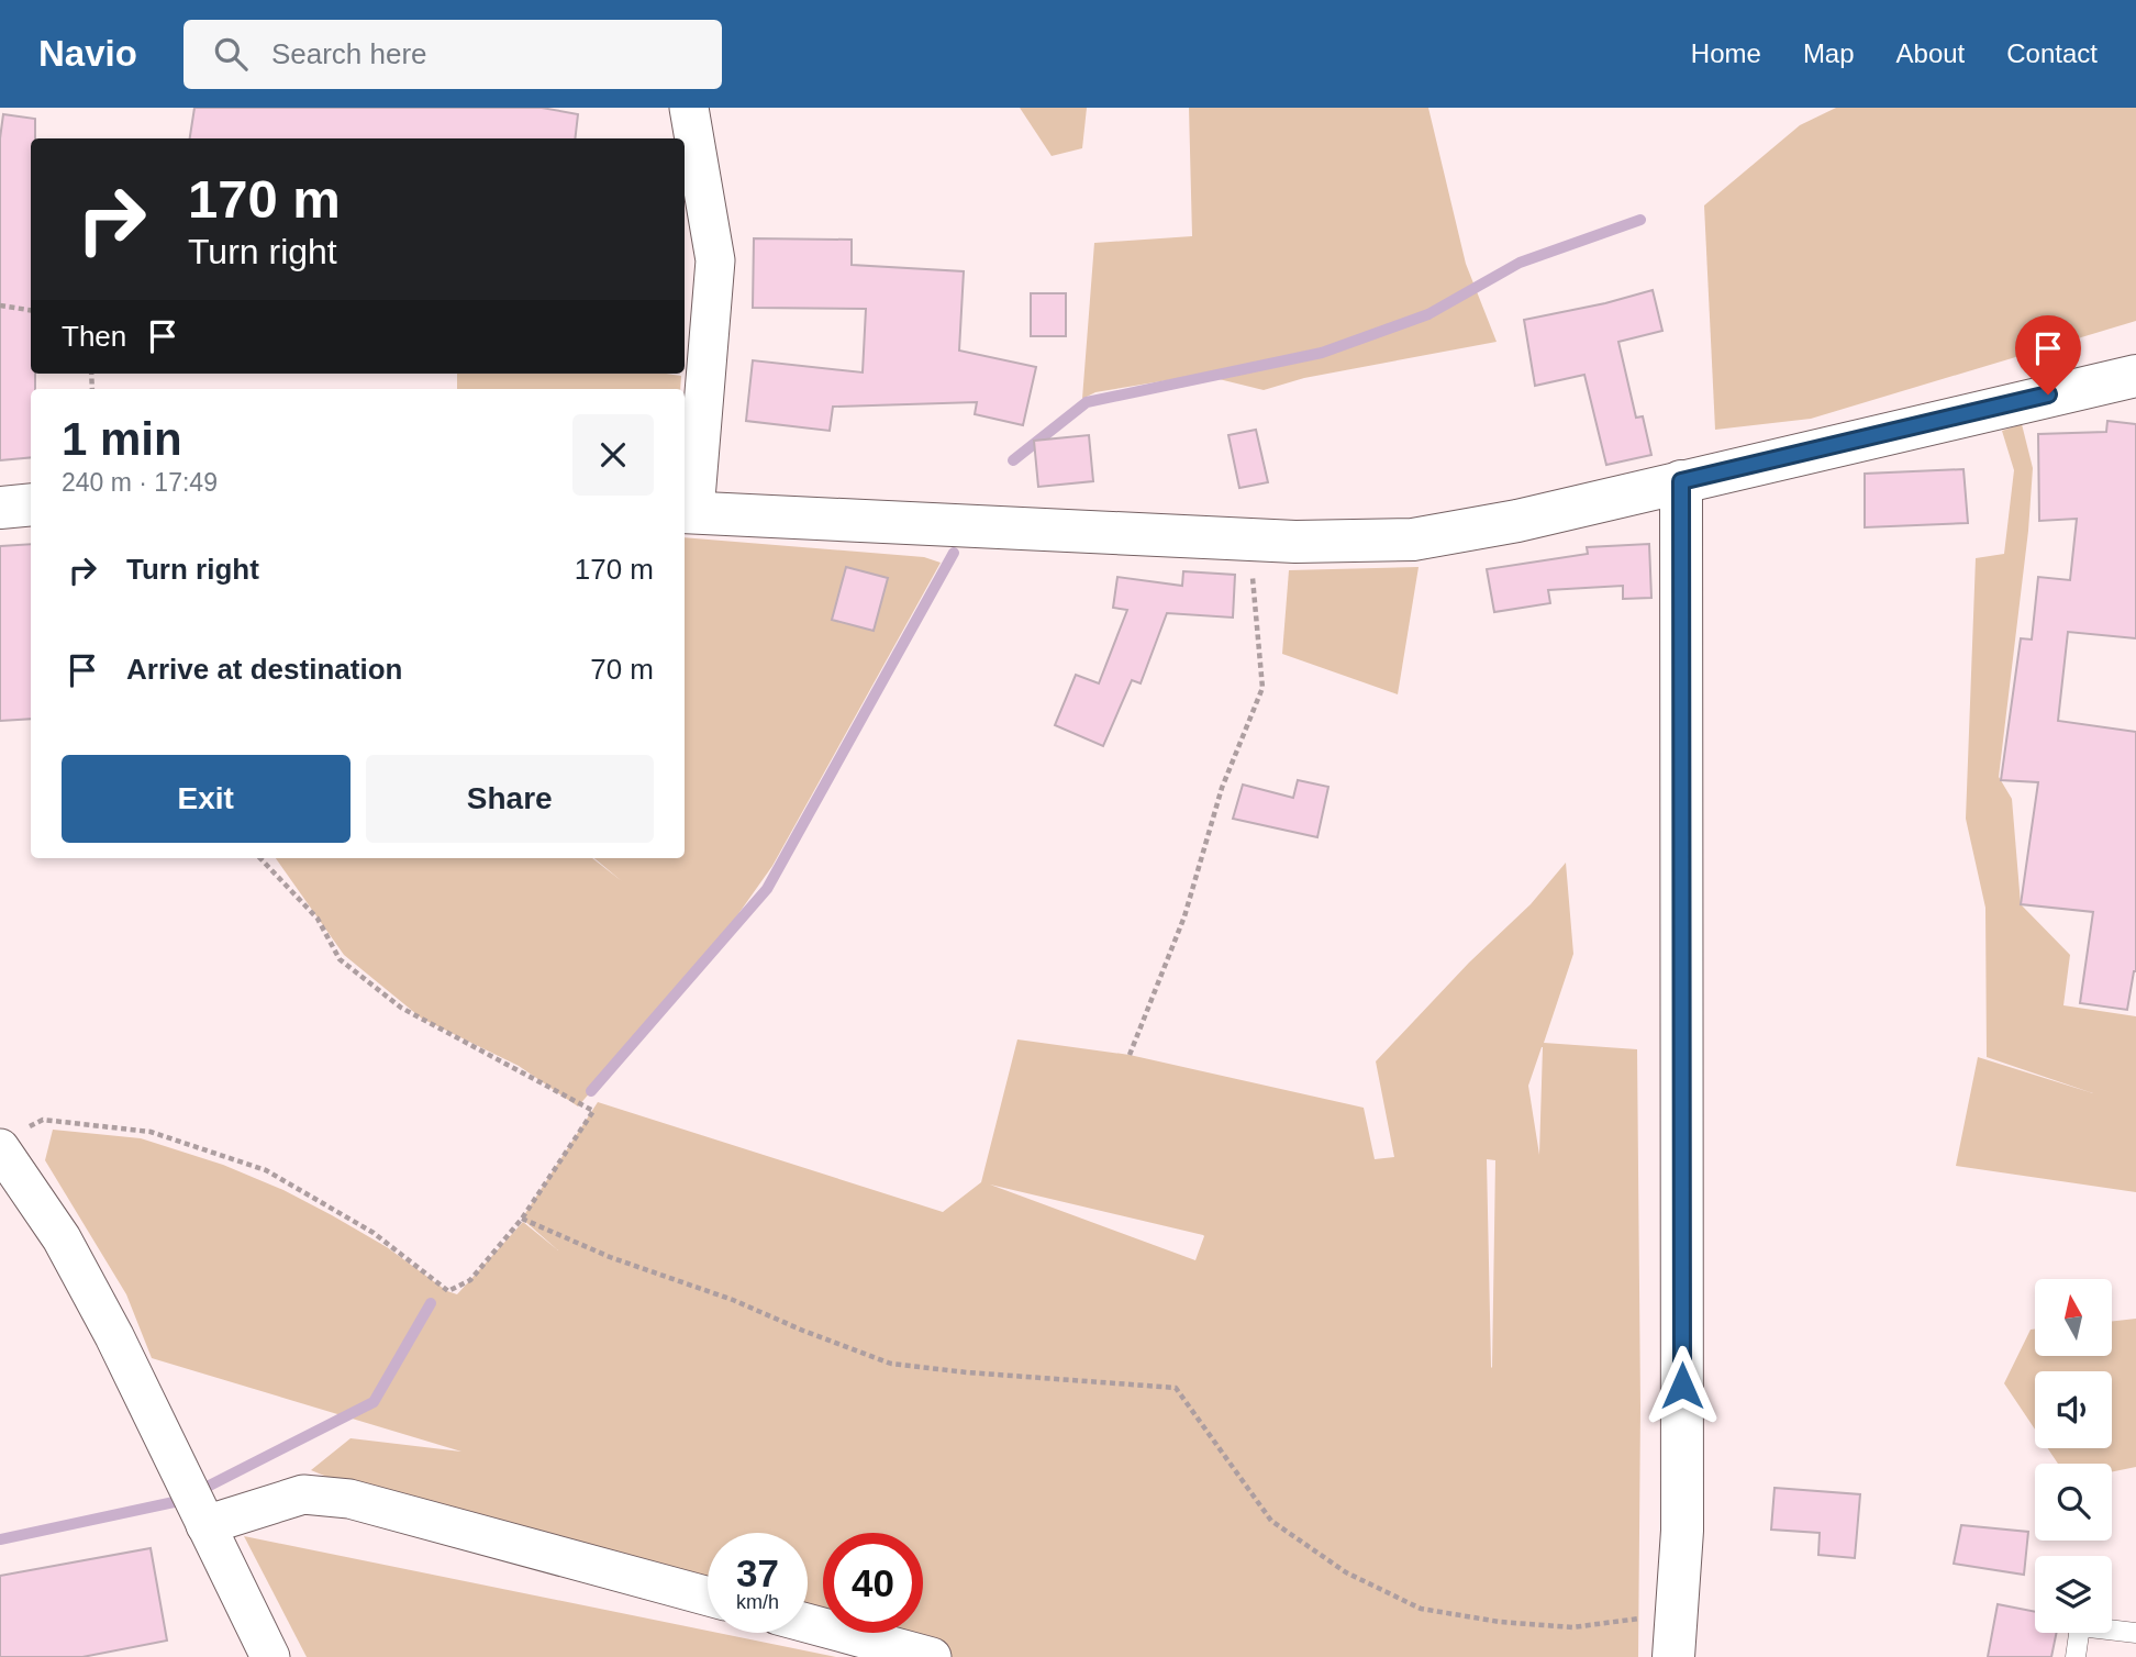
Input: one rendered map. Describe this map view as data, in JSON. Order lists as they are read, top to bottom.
{
  "north": "top",
  "page": {
    "header": "Navio",
    "search": "Search here",
    "nav": [
      "Home",
      "Map",
      "About",
      "Contact"
    ],
    "turn": ["170 m", "Turn right"],
    "then": "Then",
    "heading": ["1 min", "240 m · 17:49"],
    "list": [
      {
        "name": "Turn right",
        "value": "170 m"
      },
      {
        "name": "Arrive at destination",
        "value": "70 m"
      }
    ],
    "buttons": ["Exit", "Share"],
    "speed": "37 km/h",
    "limit": "40"
  }
}
